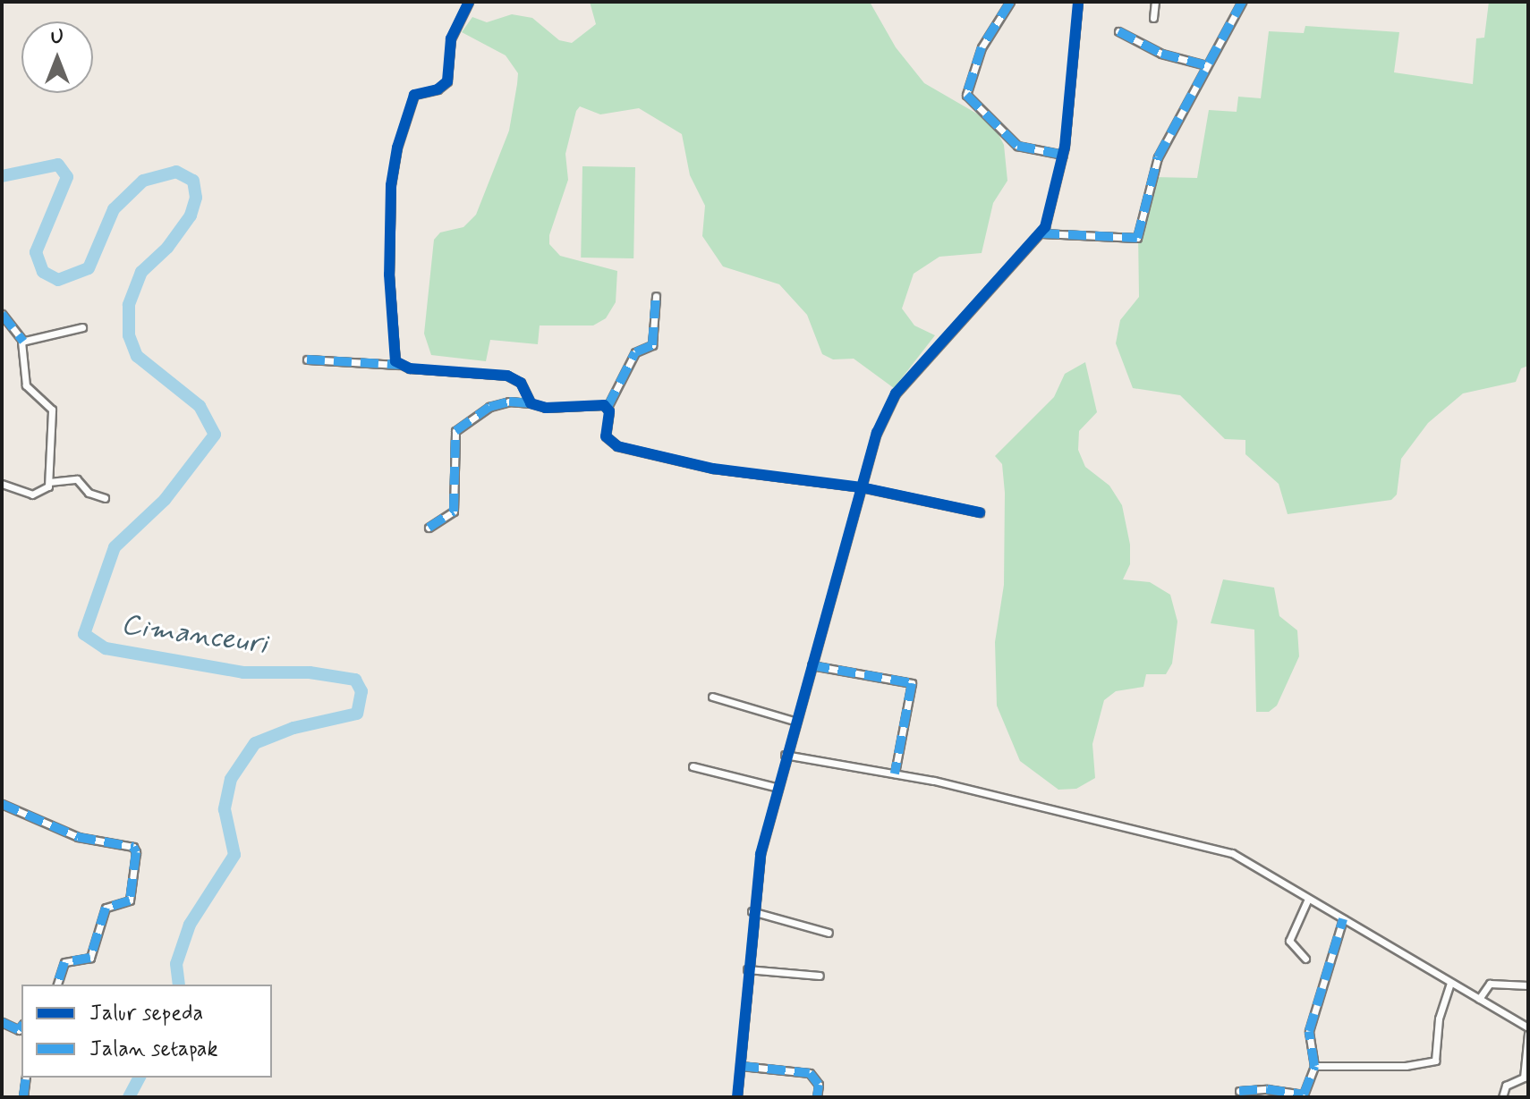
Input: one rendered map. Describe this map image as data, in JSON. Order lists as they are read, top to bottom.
{
  "water": ["Cimanceuri"],
  "legend": ["Jalur sepeda", "Jalan setapak"],
  "north": "top"
}
